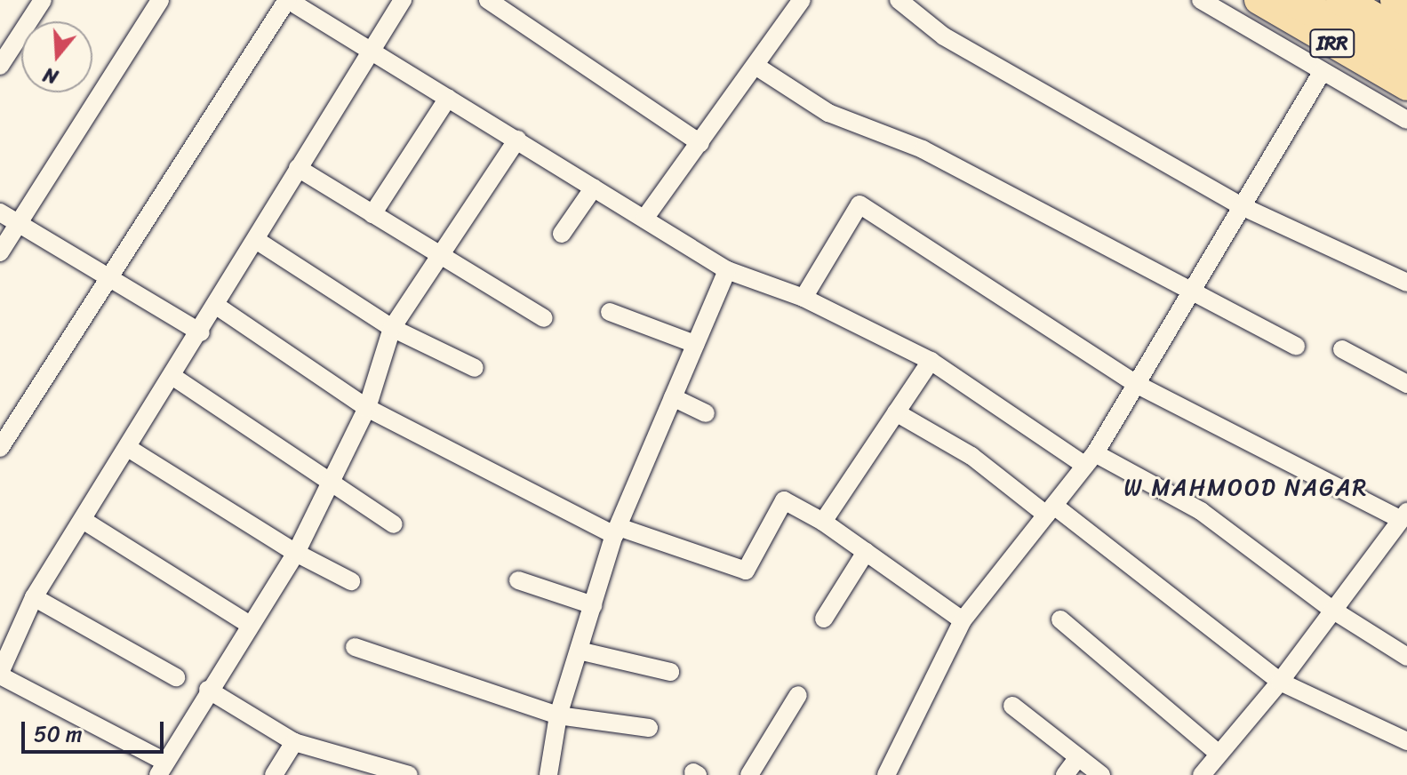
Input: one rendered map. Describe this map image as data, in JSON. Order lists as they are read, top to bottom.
{
  "streets": {
    "main road": ["IRR"]
  },
  "districts": ["W MAHMOOD NAGAR"],
  "scale_bar": "50 m",
  "north": "bottom"
}
